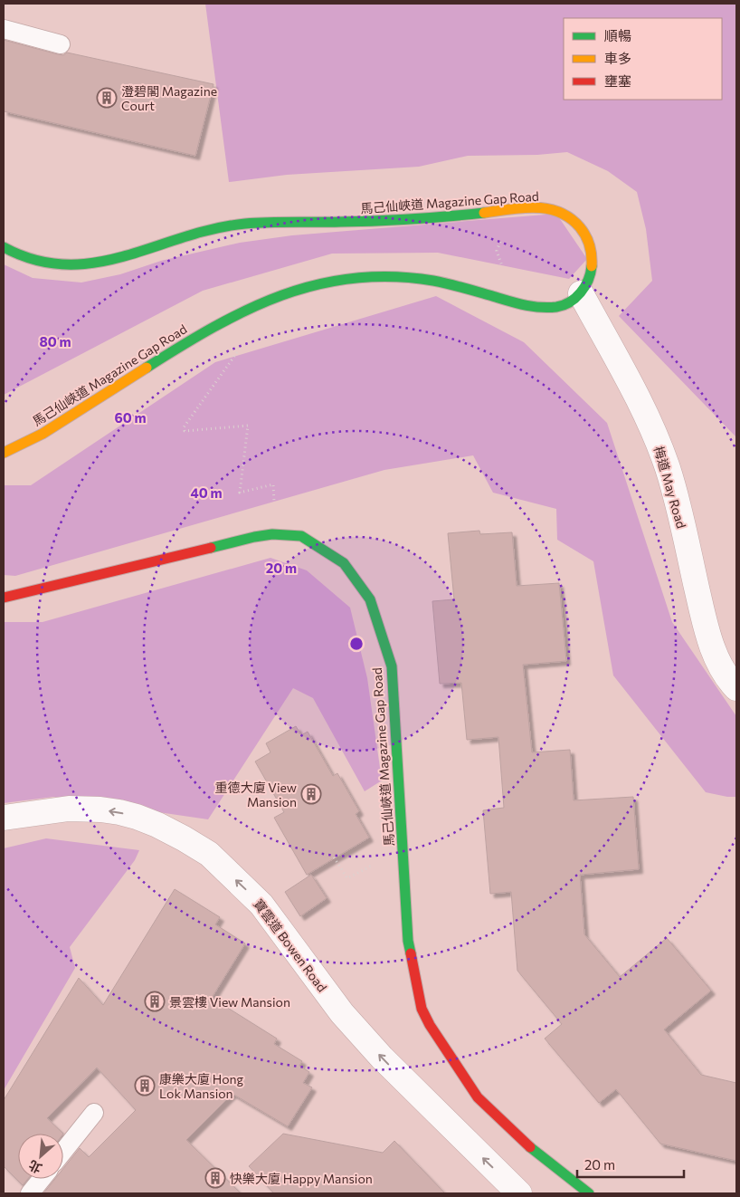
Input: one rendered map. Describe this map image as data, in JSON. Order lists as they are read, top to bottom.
{
  "streets": {
    "main road": ["馬己仙峽道 Magazine Gap Road"],
    "street": ["梅道 May Road", "寶雲道 Bowen Road"]
  },
  "crossings": [
    ["馬己仙峽道 Magazine Gap Road", "梅道 May Road"]
  ],
  "one_way": ["寶雲道 Bowen Road"],
  "places": {
    "building": [
      "澄碧閣 Magazine Court",
      "重德大廈 View Mansion",
      "景雲樓 View Mansion",
      "康樂大廈 Hong Lok Mansion",
      "快樂大廈 Happy Mansion"
    ]
  },
  "legend": ["順暢", "車多", "壅塞"],
  "scale_bar": "20 m",
  "north": "bottom left",
  "rings": [
    "80 m",
    "60 m",
    "40 m",
    "20 m"
  ]
}
